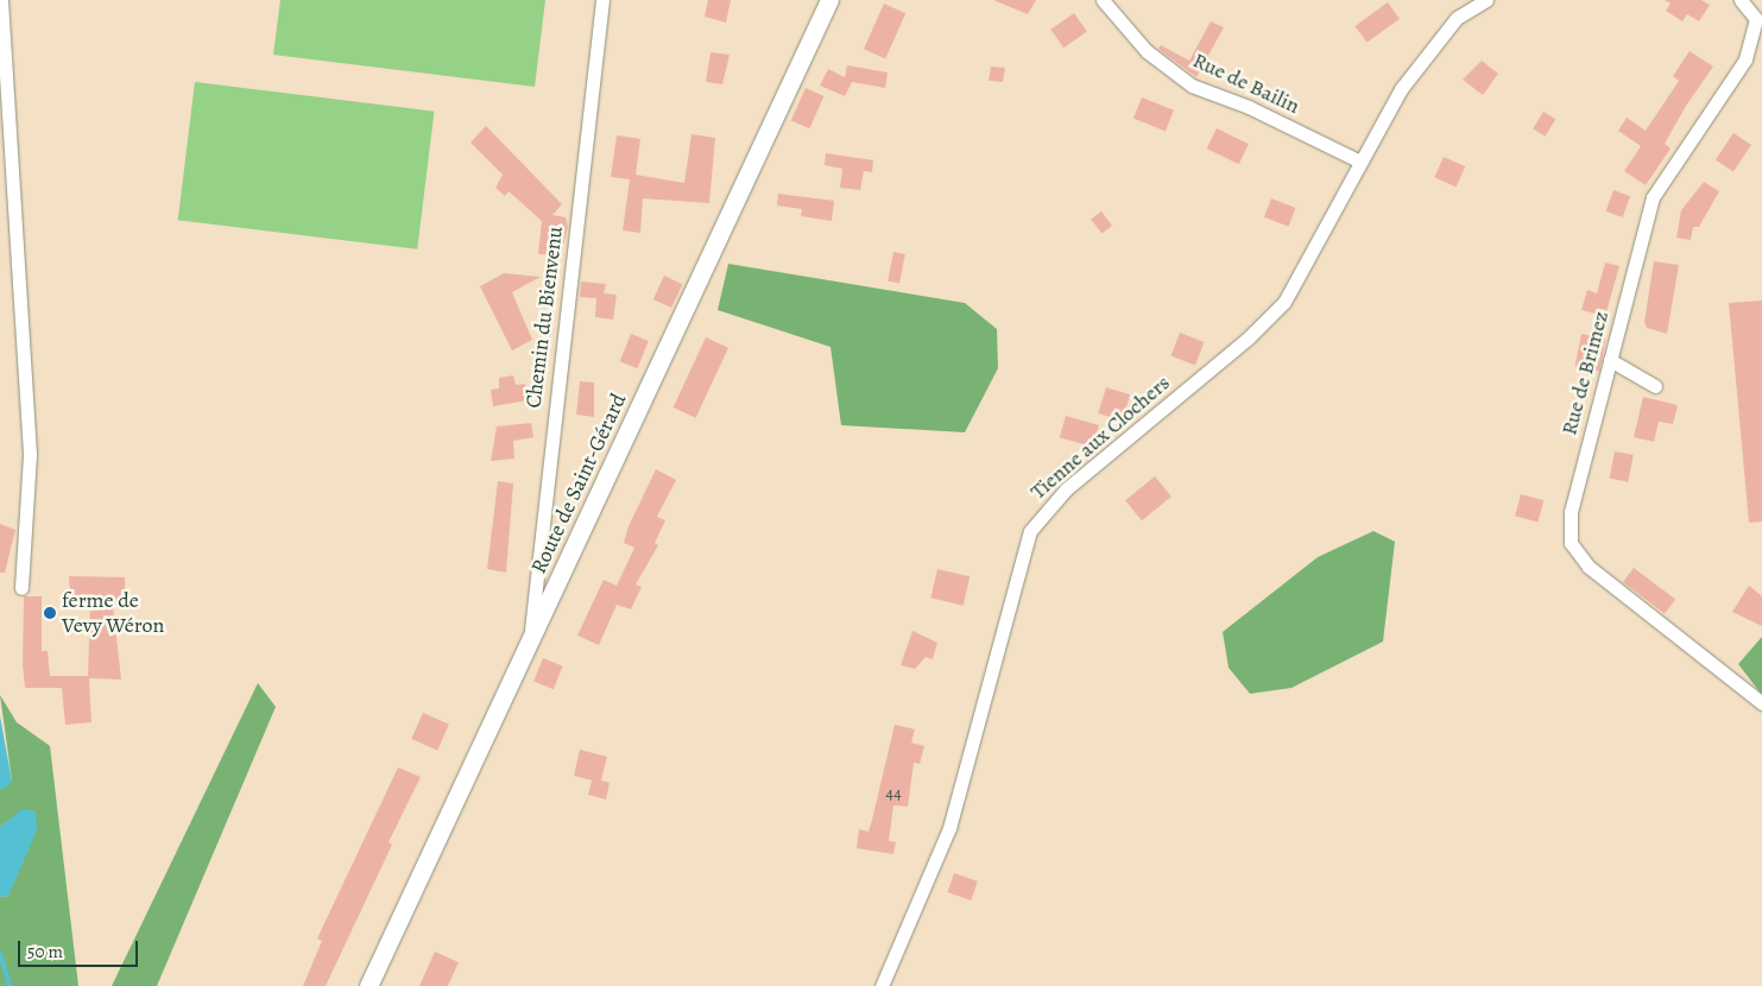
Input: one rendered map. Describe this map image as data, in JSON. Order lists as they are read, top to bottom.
{
  "streets": {
    "main road": ["Route de Saint-Gérard"],
    "street": [
      "Rue de Bailin",
      "Chemin du Bienvenu",
      "Rue de Brimez",
      "Tienne aux Clochers"
    ]
  },
  "crossings": [
    ["Rue de Bailin", "Tienne aux Clochers"],
    ["Chemin du Bienvenu", "Route de Saint-Gérard"]
  ],
  "places": ["ferme de Vevy Wéron"],
  "house_numbers": ["44"],
  "scale_bar": "50 m"
}
